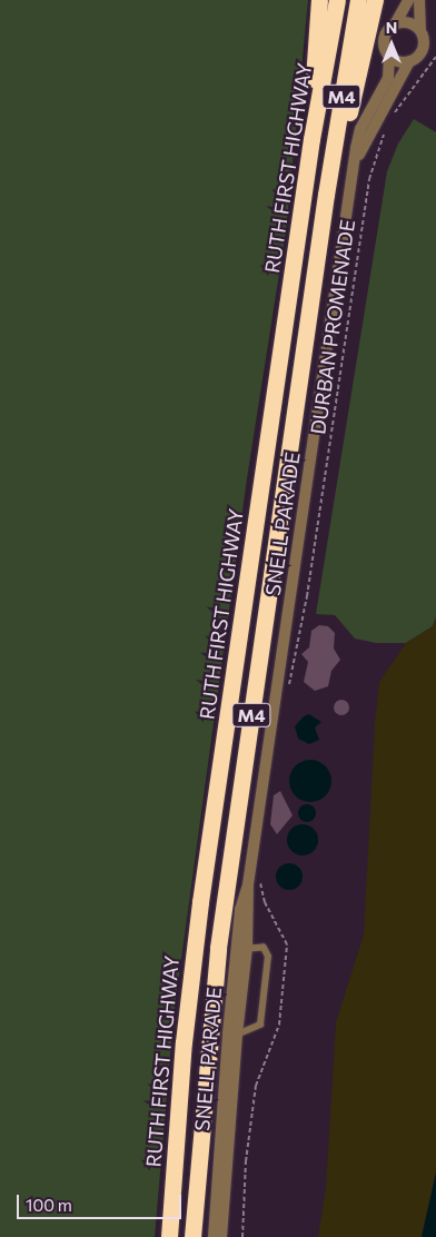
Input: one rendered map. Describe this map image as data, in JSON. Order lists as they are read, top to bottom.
{
  "streets": {
    "highway": ["M4", "RUTH FIRST HIGHWAY"],
    "street": ["SNELL PARADE"],
    "path": ["DURBAN PROMENADE"]
  },
  "scale_bar": "100 m",
  "north": "top"
}
